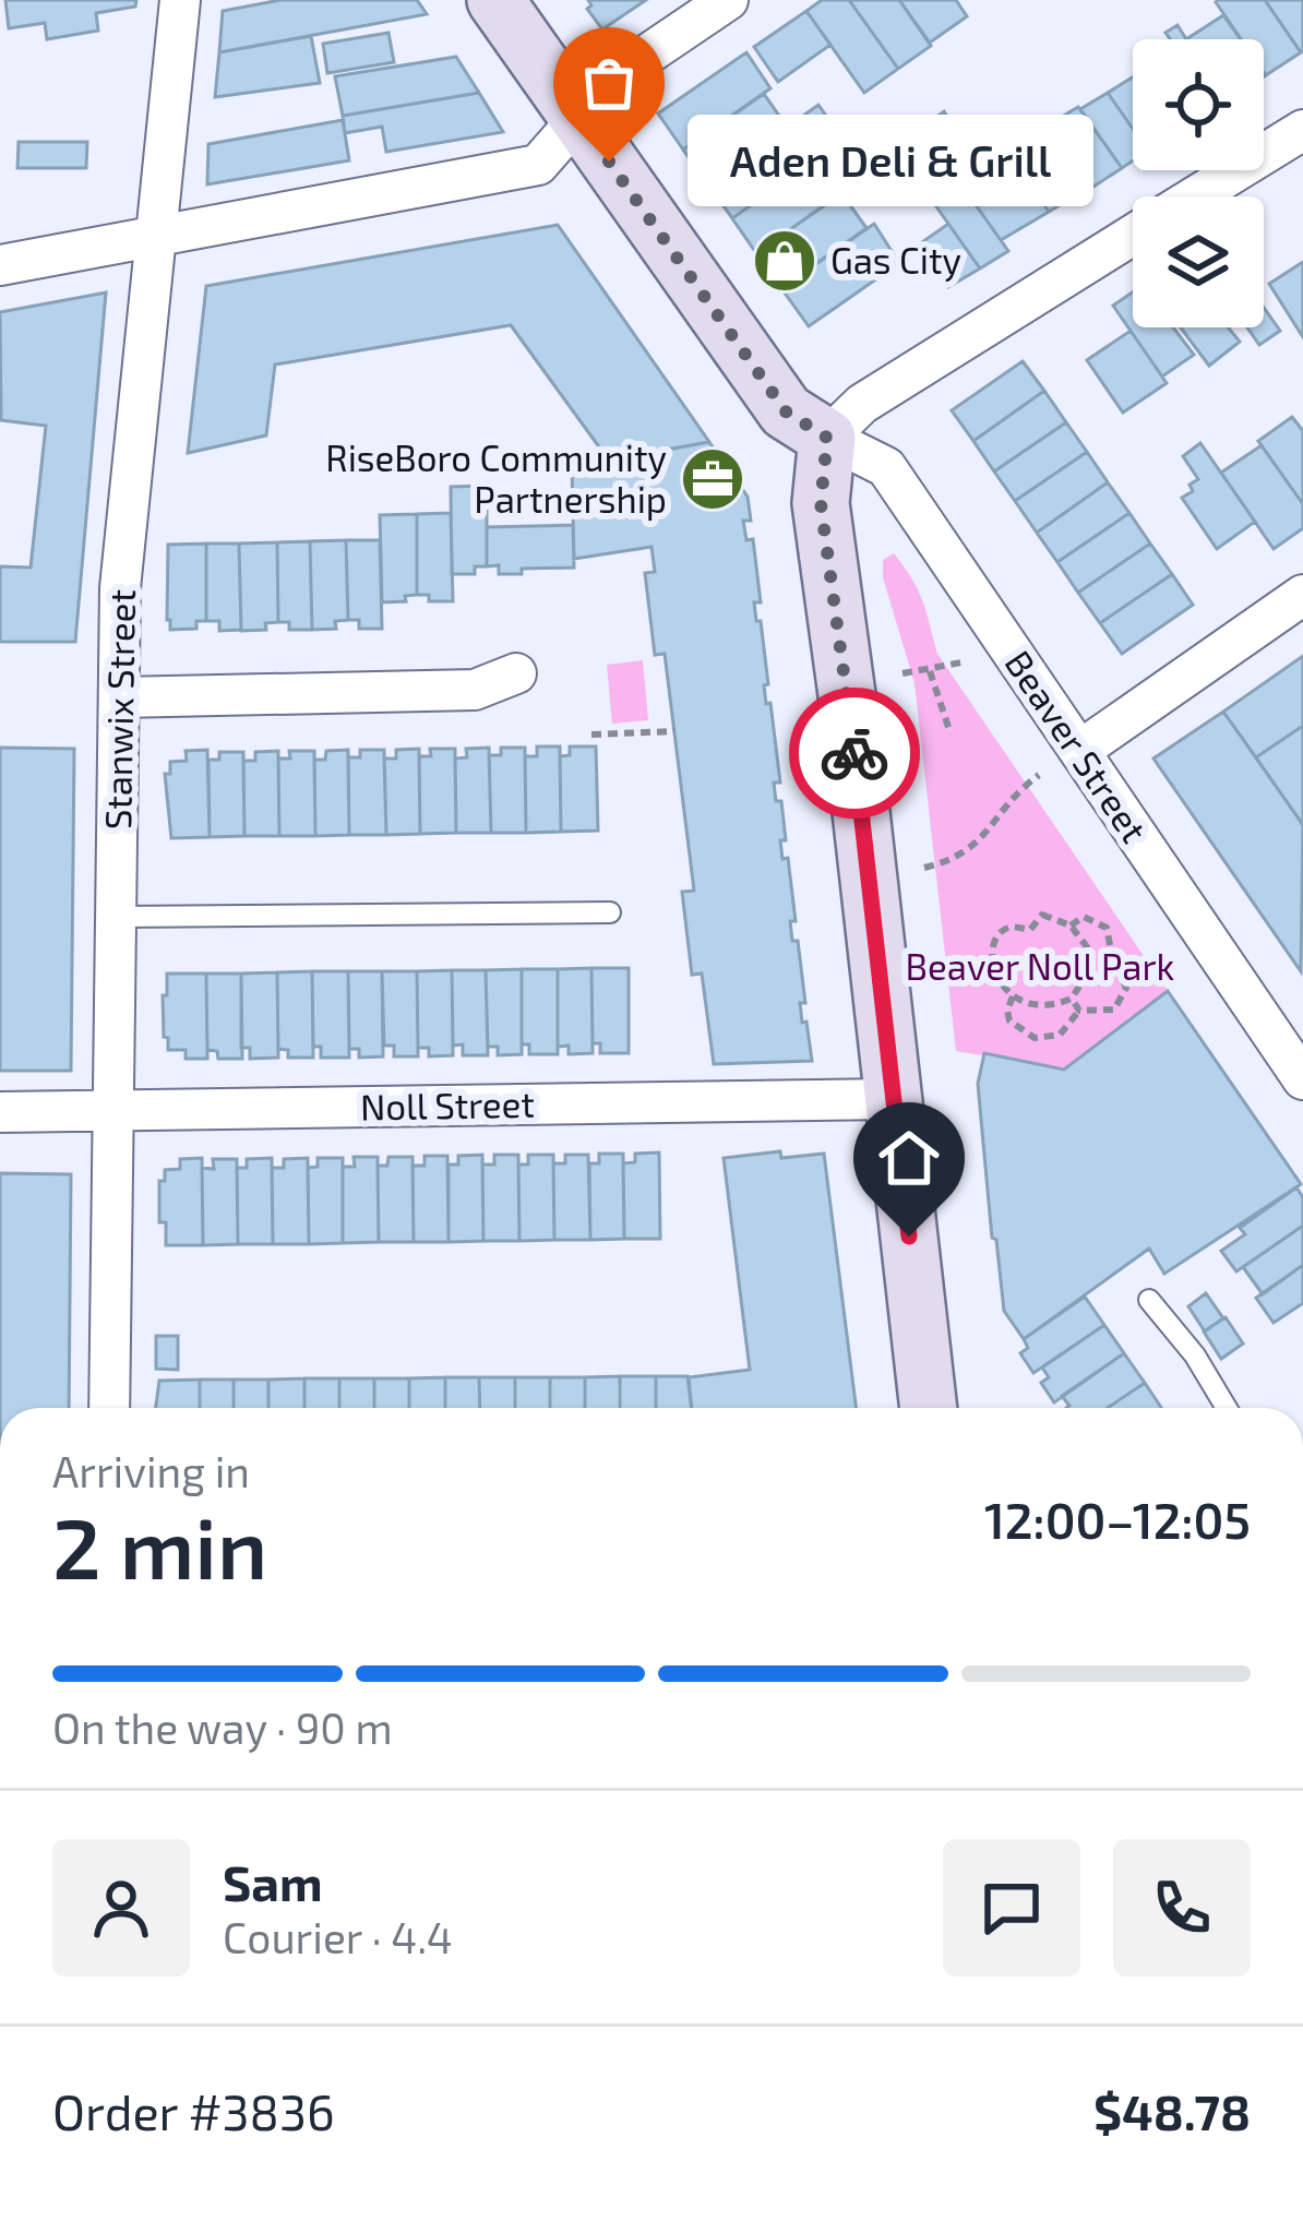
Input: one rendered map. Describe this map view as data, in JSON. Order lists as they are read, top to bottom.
{
  "streets": {
    "street": ["Stanwix Street", "Beaver Street", "Noll Street"]
  },
  "crossings": [
    ["Stanwix Street", "Noll Street"]
  ],
  "parks": ["Beaver Noll Park"],
  "places": {
    "other": ["Aden Deli & Grill"],
    "shop": ["Gas City"],
    "office": ["RiseBoro Community Partnership"]
  },
  "page": {
    "bubble": "Aden Deli & Grill",
    "heading": ["2 min", "Arriving in", "12:00–12:05"],
    "panel": [
      "Sam",
      "Courier · 4.4",
      "Order #3836",
      "$48.78"
    ],
    "bar": "On the way · 90 m"
  }
}
